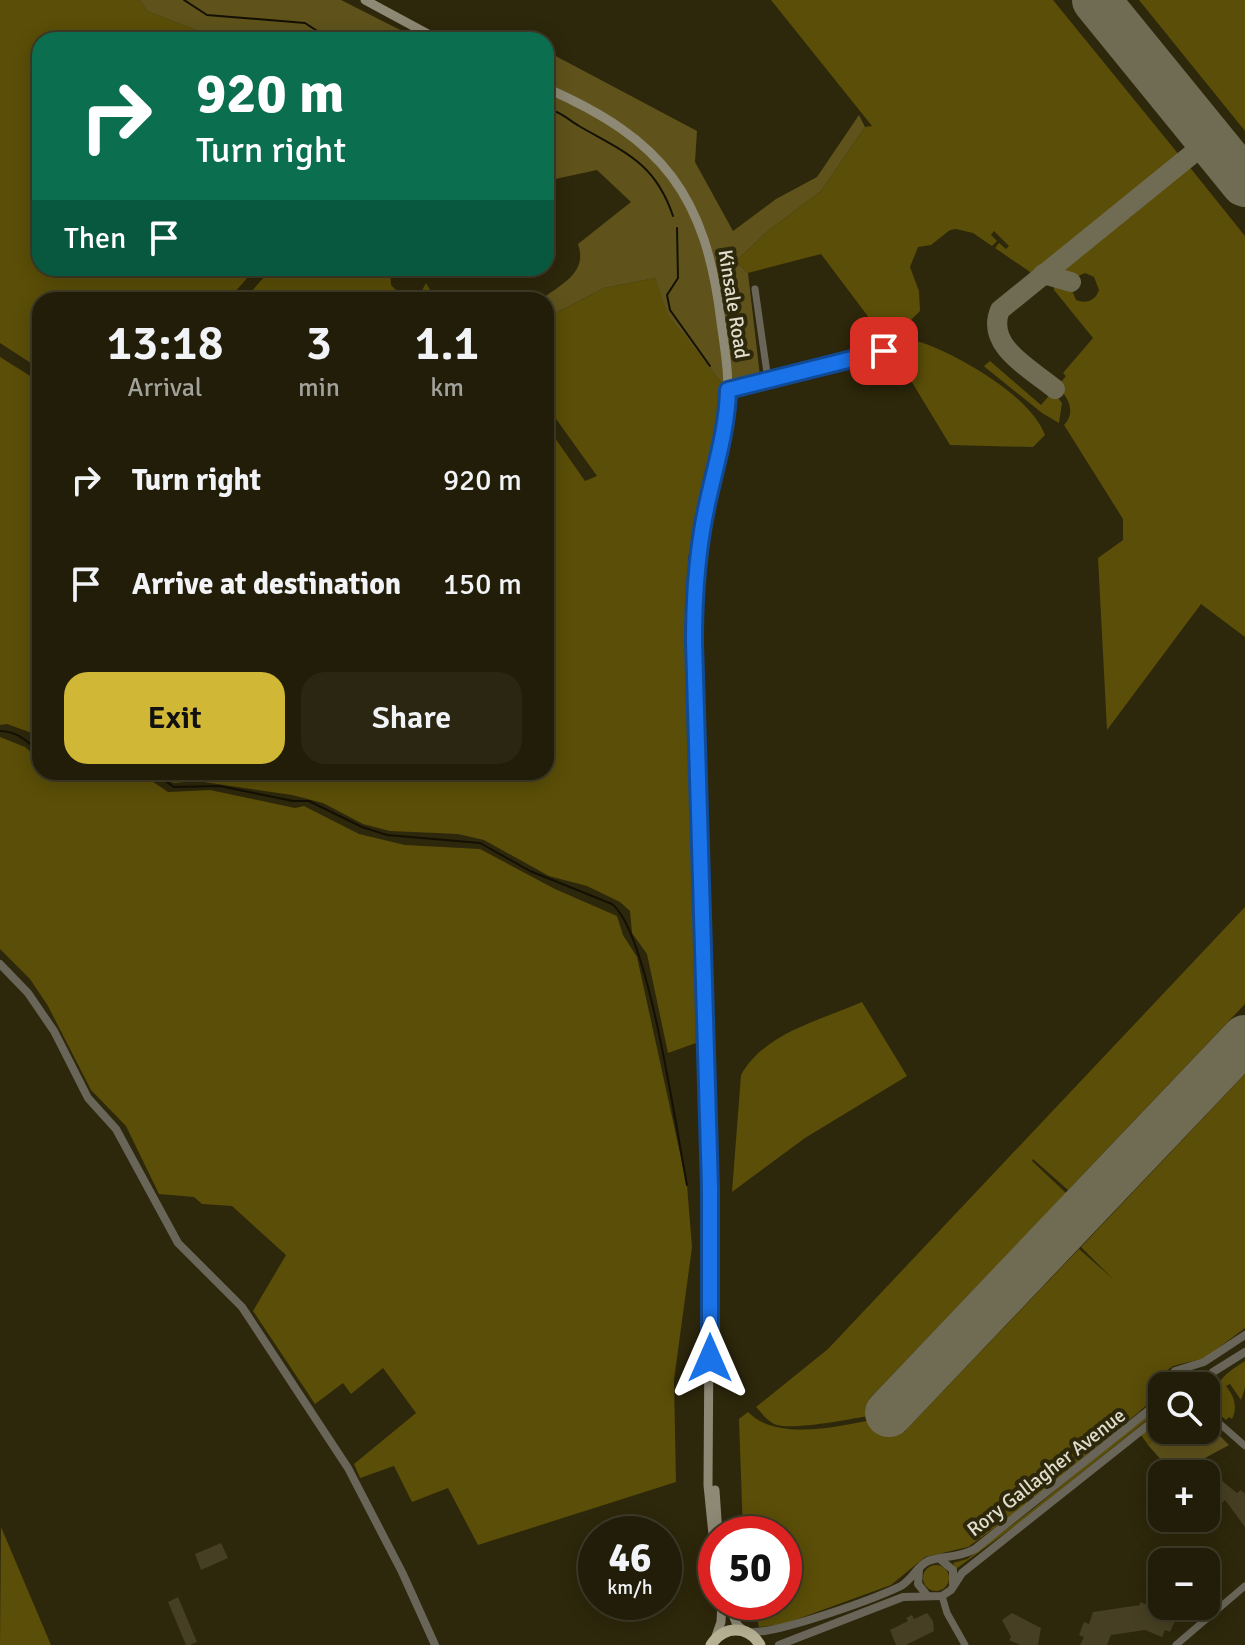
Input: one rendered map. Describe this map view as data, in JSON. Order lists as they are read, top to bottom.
{
  "streets": {
    "main road": ["Kinsale Road"],
    "street": ["Rory Gallagher Avenue"]
  },
  "page": {
    "turn": ["920 m", "Turn right"],
    "then": "Then",
    "eta": [
      "13:18",
      "Arrival",
      "3",
      "min",
      "1.1",
      "km"
    ],
    "list": [
      {
        "name": "Turn right",
        "value": "920 m"
      },
      {
        "name": "Arrive at destination",
        "value": "150 m"
      }
    ],
    "buttons": ["Exit", "Share"],
    "map_buttons": ["+", "−"],
    "speed": "46 km/h",
    "limit": "50"
  }
}
